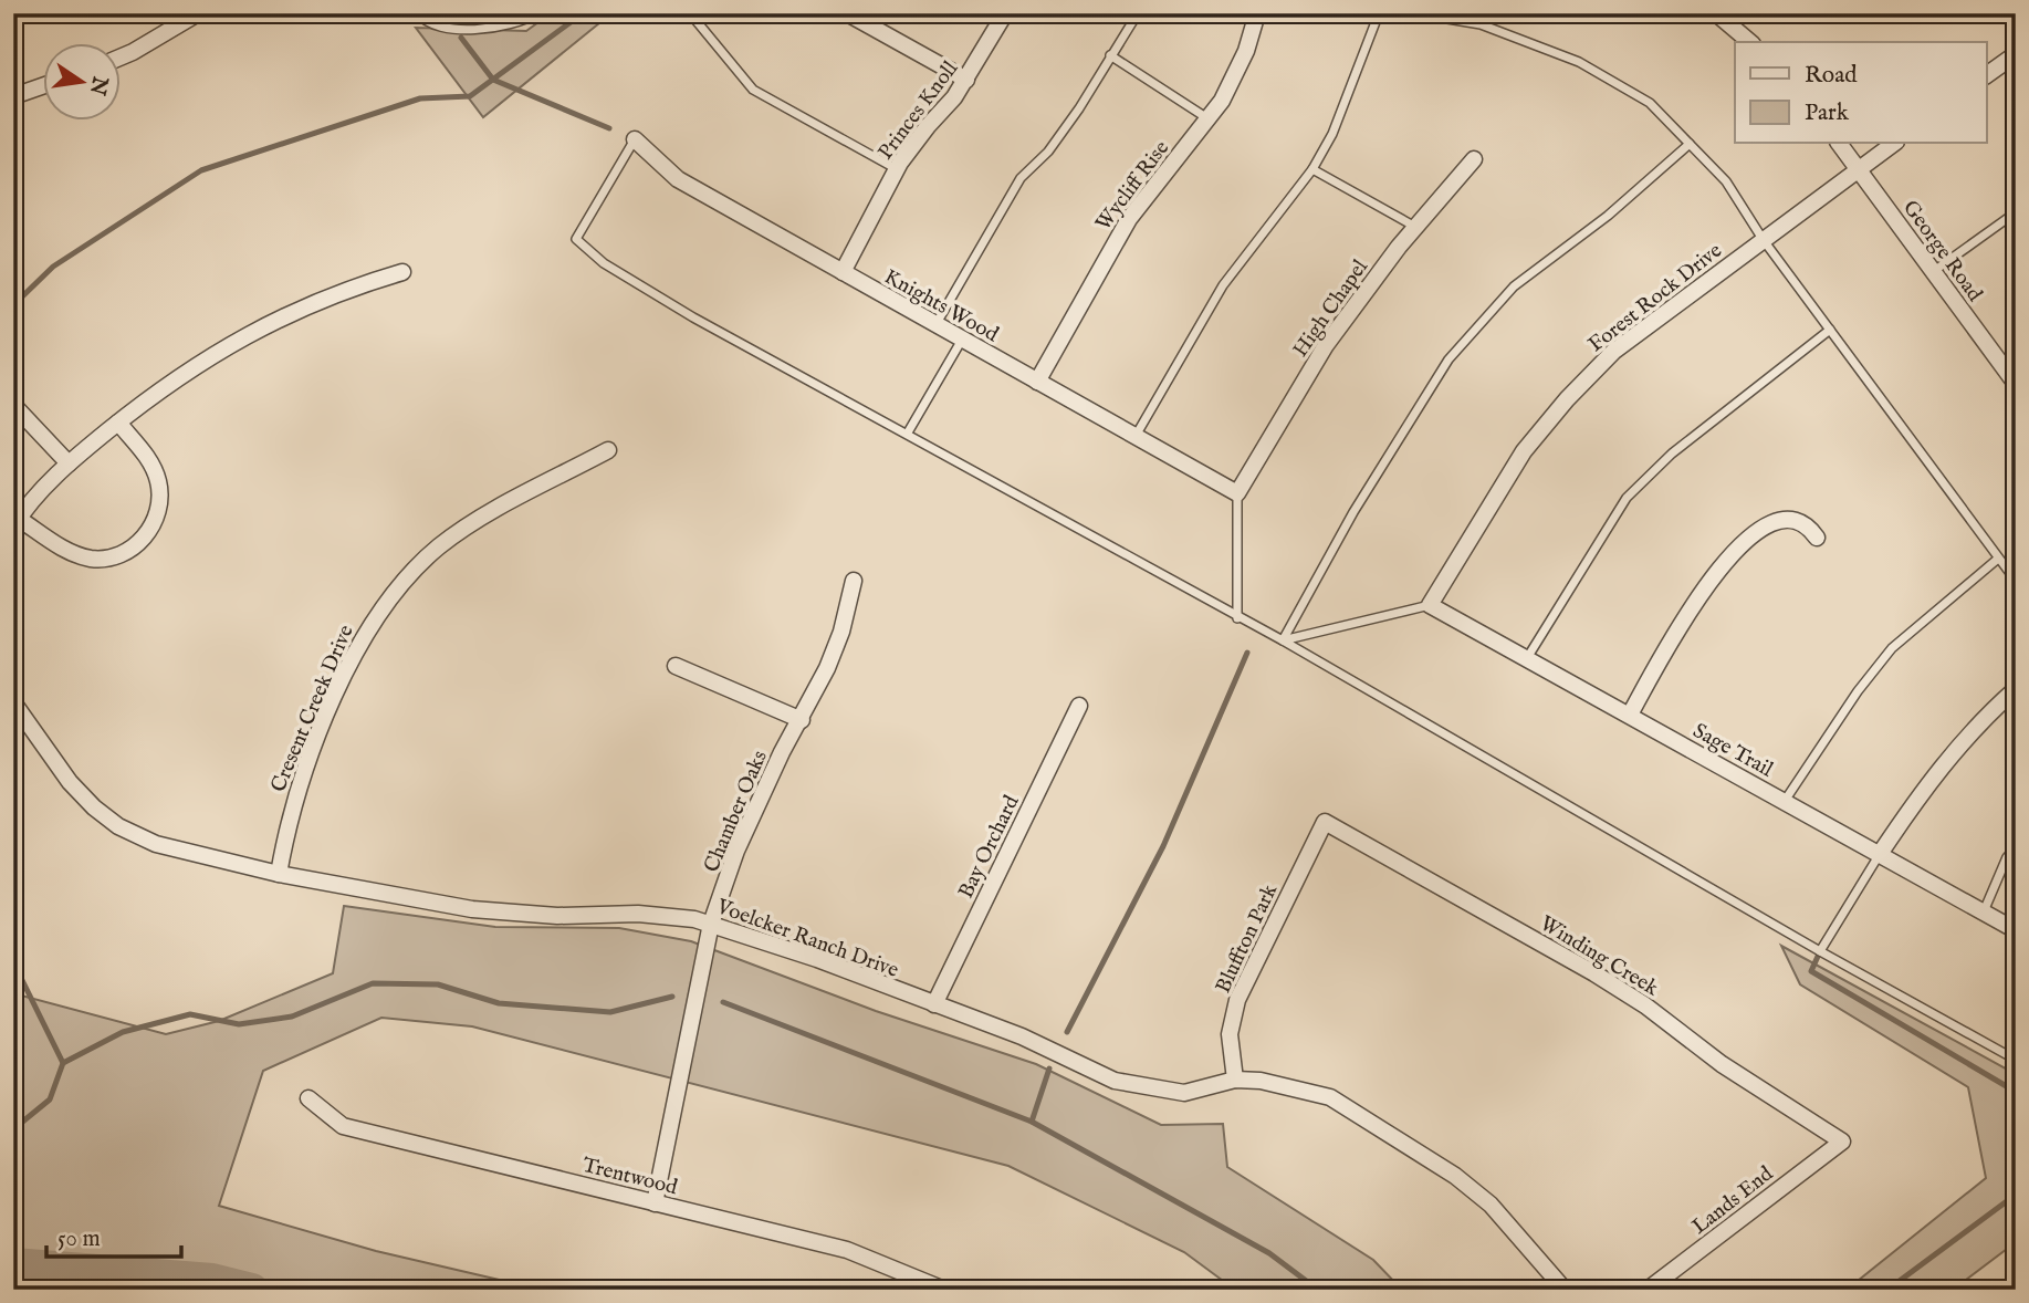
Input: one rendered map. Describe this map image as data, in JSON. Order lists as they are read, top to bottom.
{
  "streets": {
    "street": [
      "Princes Knoll",
      "Wycliff Rise",
      "George Road",
      "Forest Rock Drive",
      "Knights Wood",
      "High Chapel",
      "Cresent Creek Drive",
      "Sage Trail",
      "Chamber Oaks",
      "Bay Orchard",
      "Voelcker Ranch Drive",
      "Bluffton Park",
      "Winding Creek",
      "Trentwood",
      "Lands End"
    ]
  },
  "crossings": [
    ["Princes Knoll", "Knights Wood"],
    ["Wycliff Rise", "Knights Wood"],
    ["George Road", "Forest Rock Drive"],
    ["Forest Rock Drive", "Sage Trail"],
    ["Knights Wood", "High Chapel"],
    ["Cresent Creek Drive", "Voelcker Ranch Drive"],
    ["Chamber Oaks", "Voelcker Ranch Drive"],
    ["Chamber Oaks", "Trentwood"],
    ["Bay Orchard", "Voelcker Ranch Drive"],
    ["Voelcker Ranch Drive", "Bluffton Park"],
    ["Bluffton Park", "Winding Creek"],
    ["Winding Creek", "Lands End"]
  ],
  "legend": ["Road", "Park"],
  "scale_bar": "50 m",
  "north": "right"
}
